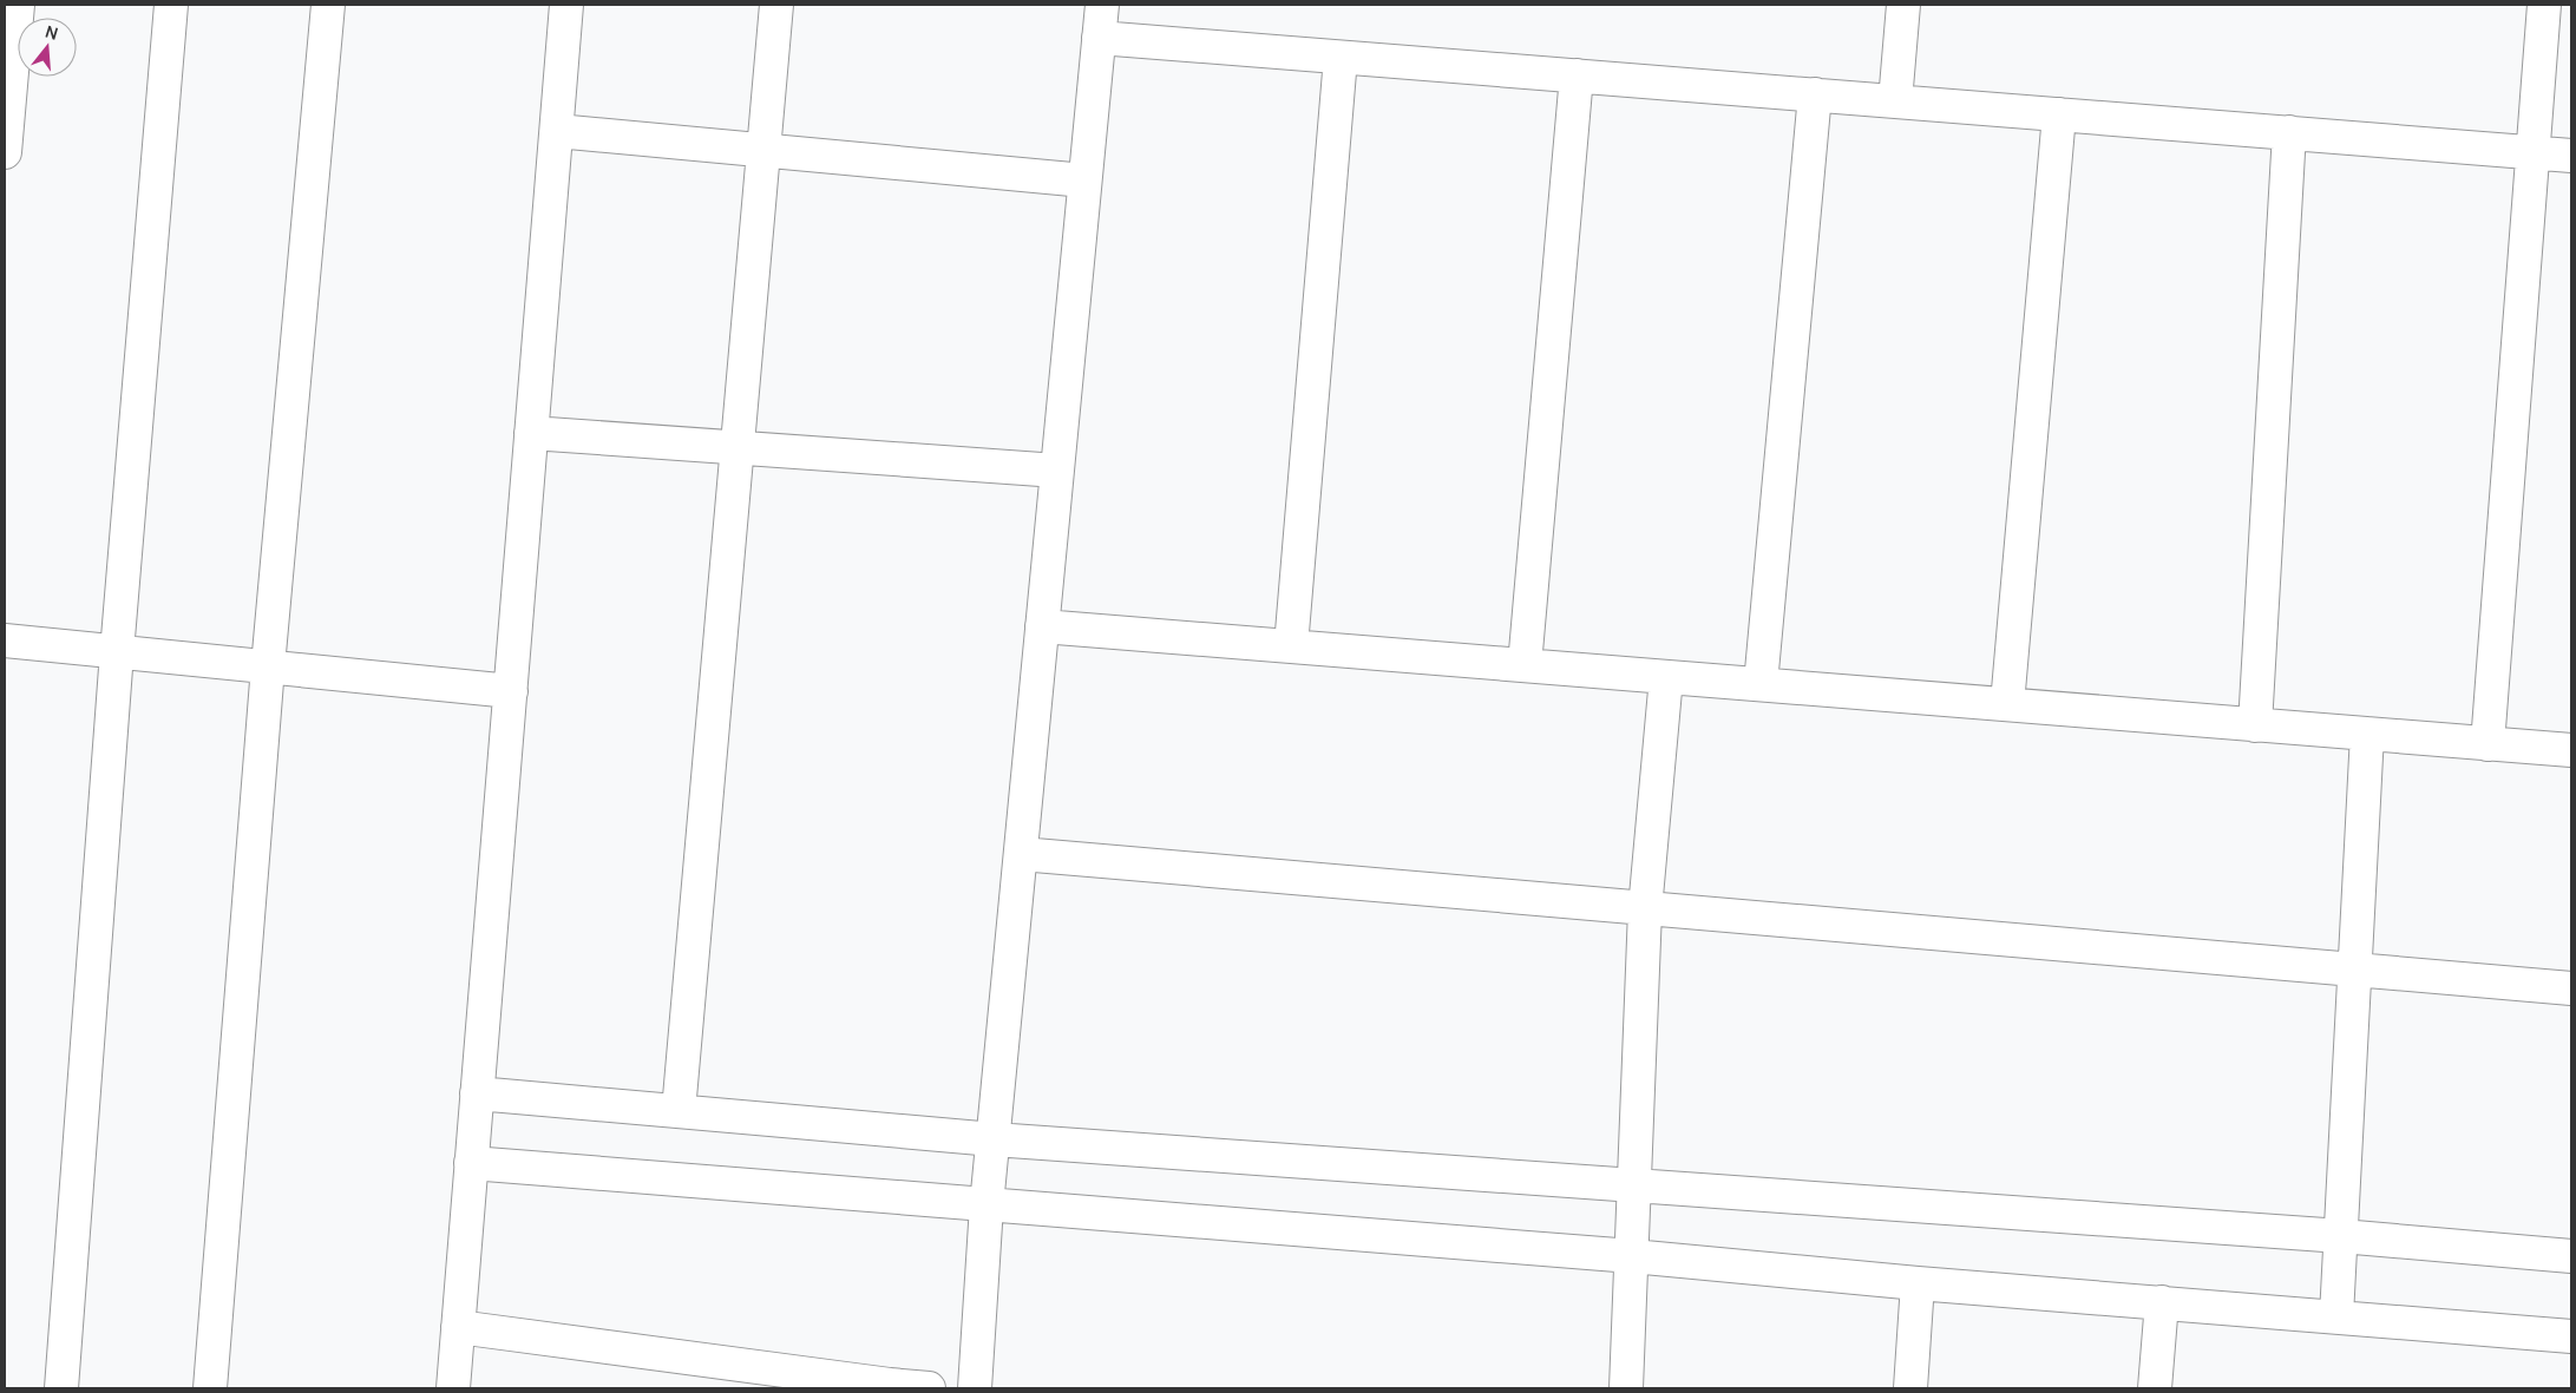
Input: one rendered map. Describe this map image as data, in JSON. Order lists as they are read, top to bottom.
{
  "north": "top"
}
